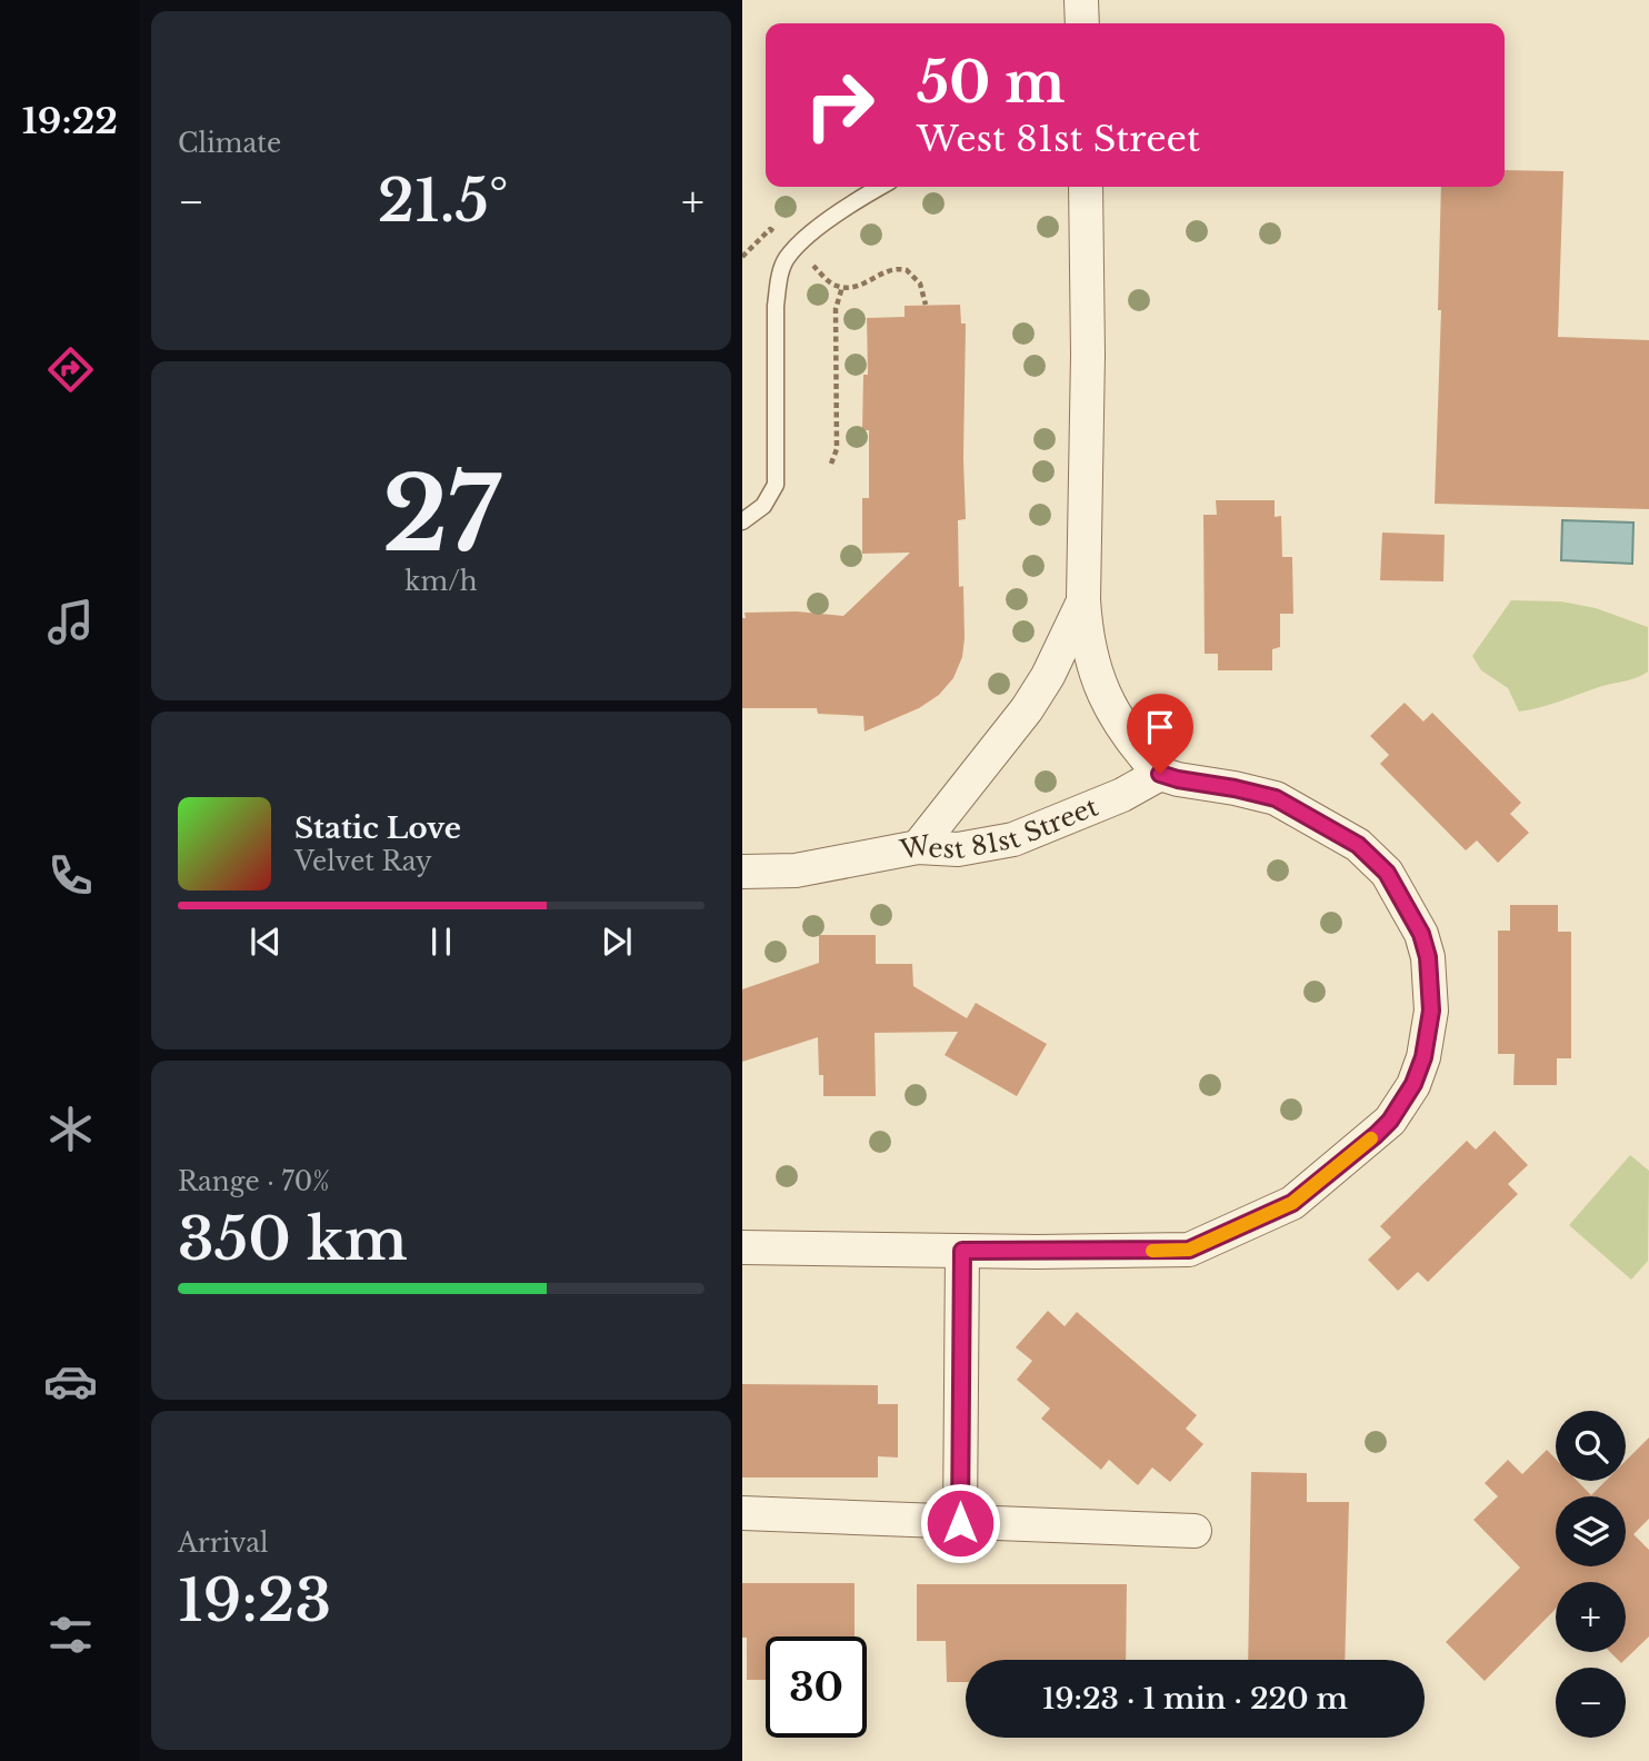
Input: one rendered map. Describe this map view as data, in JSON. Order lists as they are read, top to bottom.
{
  "streets": {
    "street": ["West 81st Street"]
  },
  "page": {
    "tabs": "19:22",
    "tile": [
      "Climate",
      ["27", "km/h"],
      ["Range · 70%", "350 km"],
      ["Arrival", "19:23"]
    ],
    "turn": ["50 m", "West 81st Street"],
    "heat": ["−", "21.5°", "+"],
    "song": ["Static Love", "Velvet Ray"],
    "map_buttons": ["+", "−"],
    "limit": "30",
    "trip": "19:23 · 1 min · 220 m"
  }
}
